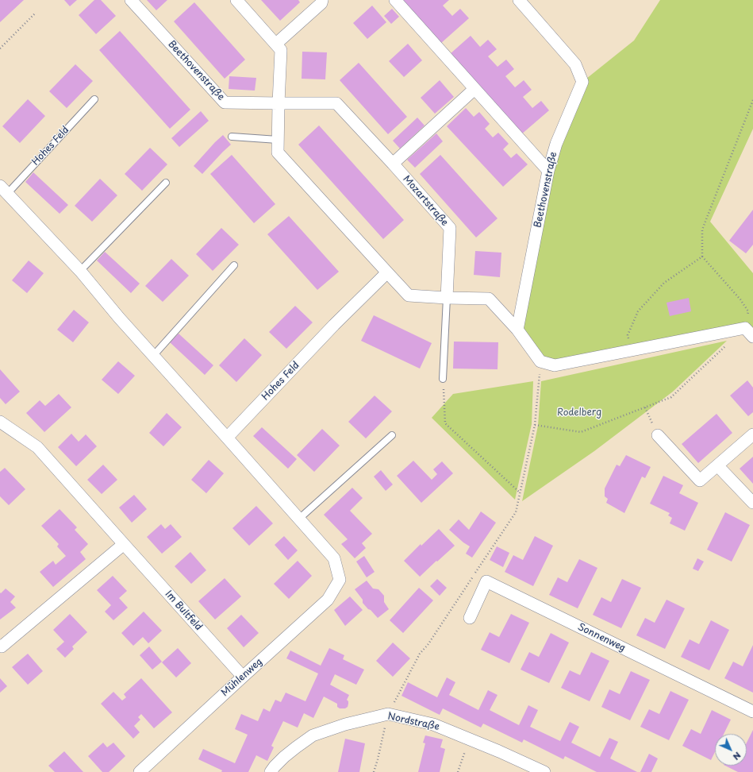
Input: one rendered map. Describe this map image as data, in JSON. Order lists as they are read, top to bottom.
{
  "streets": {
    "street": [
      "Beethovenstraße",
      "Hohes Feld",
      "Mozartstraße",
      "Im Bultfeld",
      "Sonnenweg",
      "Mühlenweg",
      "Nordstraße"
    ]
  },
  "crossings": [
    ["Beethovenstraße", "Mozartstraße"],
    ["Hohes Feld", "Mühlenweg"],
    ["Im Bultfeld", "Mühlenweg"]
  ],
  "parks": ["Rodelberg"],
  "north": "bottom right"
}
